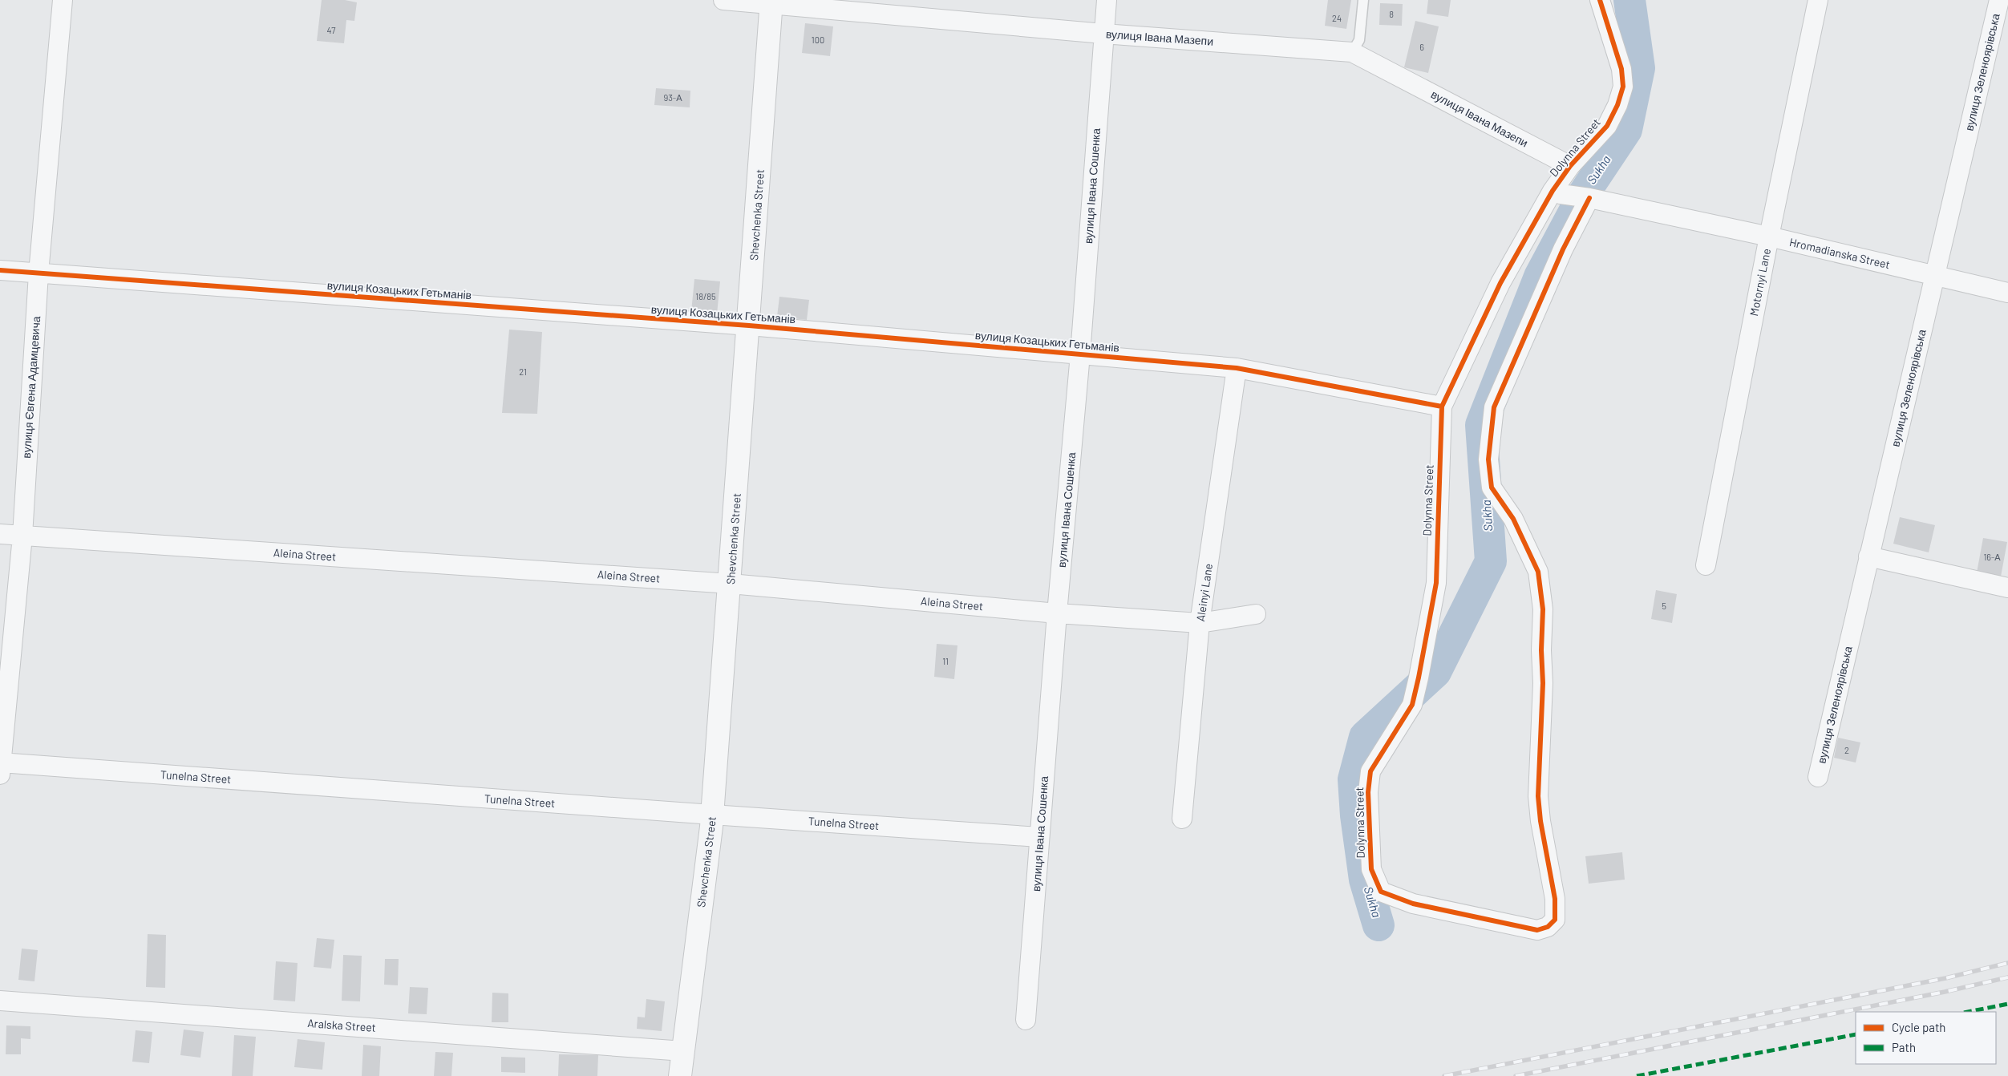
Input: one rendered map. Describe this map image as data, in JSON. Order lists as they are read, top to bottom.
{
  "streets": {
    "street": [
      "вулиця Івана Мазепи",
      "вулиця Зеленоярівська",
      "Dolynna Street",
      "вулиця Івана Сошенка",
      "Shevchenka Street",
      "Hromadianska Street",
      "Motornyi Lane",
      "вулиця Козацьких Гетьманів",
      "вулиця Євгена Адамцевича",
      "Aleina Street",
      "Aleinyi Lane",
      "Tunelna Street",
      "Aralska Street"
    ]
  },
  "crossings": [
    ["вулиця Івана Мазепи", "Dolynna Street"],
    ["вулиця Івана Мазепи", "вулиця Івана Сошенка"],
    ["вулиця Івана Мазепи", "Shevchenka Street"],
    ["вулиця Зеленоярівська", "Hromadianska Street"],
    ["Dolynna Street", "Hromadianska Street"],
    ["Dolynna Street", "вулиця Козацьких Гетьманів"],
    ["вулиця Івана Сошенка", "вулиця Козацьких Гетьманів"],
    ["вулиця Івана Сошенка", "Aleina Street"],
    ["вулиця Івана Сошенка", "Tunelna Street"],
    ["Shevchenka Street", "вулиця Козацьких Гетьманів"],
    ["Shevchenka Street", "Aleina Street"],
    ["Shevchenka Street", "Tunelna Street"],
    ["Shevchenka Street", "Aralska Street"],
    ["Hromadianska Street", "Motornyi Lane"],
    ["вулиця Козацьких Гетьманів", "вулиця Євгена Адамцевича"],
    ["вулиця Козацьких Гетьманів", "Aleinyi Lane"],
    ["вулиця Євгена Адамцевича", "Aleina Street"],
    ["вулиця Євгена Адамцевича", "Tunelna Street"],
    ["Aleina Street", "Aleinyi Lane"]
  ],
  "water": ["Sukha"],
  "house_numbers": [
    "8",
    "24",
    "47",
    "100",
    "6",
    "93-А",
    "18/85",
    "21",
    "16-А",
    "5",
    "11",
    "2"
  ],
  "legend": ["Cycle path", "Path"]
}
